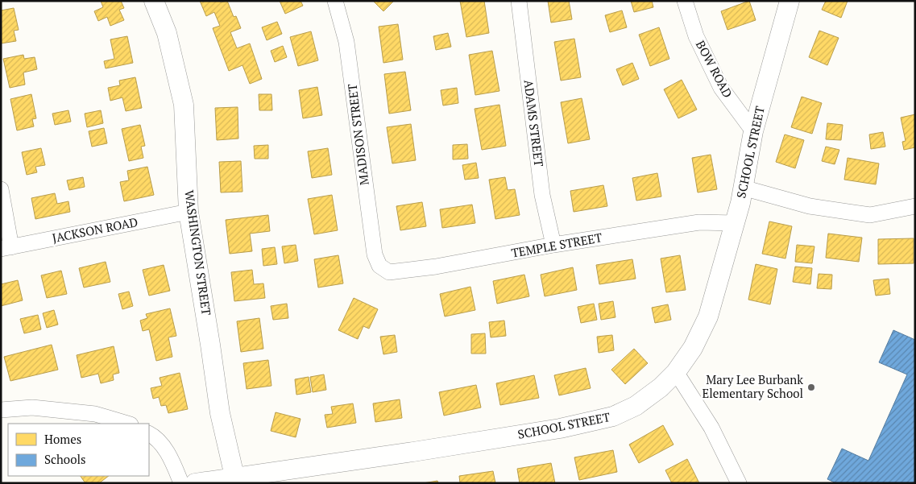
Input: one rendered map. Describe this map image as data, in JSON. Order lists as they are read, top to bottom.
{
  "streets": {
    "street": [
      "BOW ROAD",
      "ADAMS STREET",
      "MADISON STREET",
      "SCHOOL STREET",
      "JACKSON ROAD",
      "TEMPLE STREET",
      "WASHINGTON STREET"
    ]
  },
  "crossings": [
    ["BOW ROAD", "SCHOOL STREET"],
    ["ADAMS STREET", "TEMPLE STREET"],
    ["MADISON STREET", "TEMPLE STREET"],
    ["SCHOOL STREET", "TEMPLE STREET"],
    ["SCHOOL STREET", "WASHINGTON STREET"],
    ["JACKSON ROAD", "WASHINGTON STREET"]
  ],
  "places": ["Mary Lee Burbank Elementary School"],
  "legend": ["Homes", "Schools"]
}
